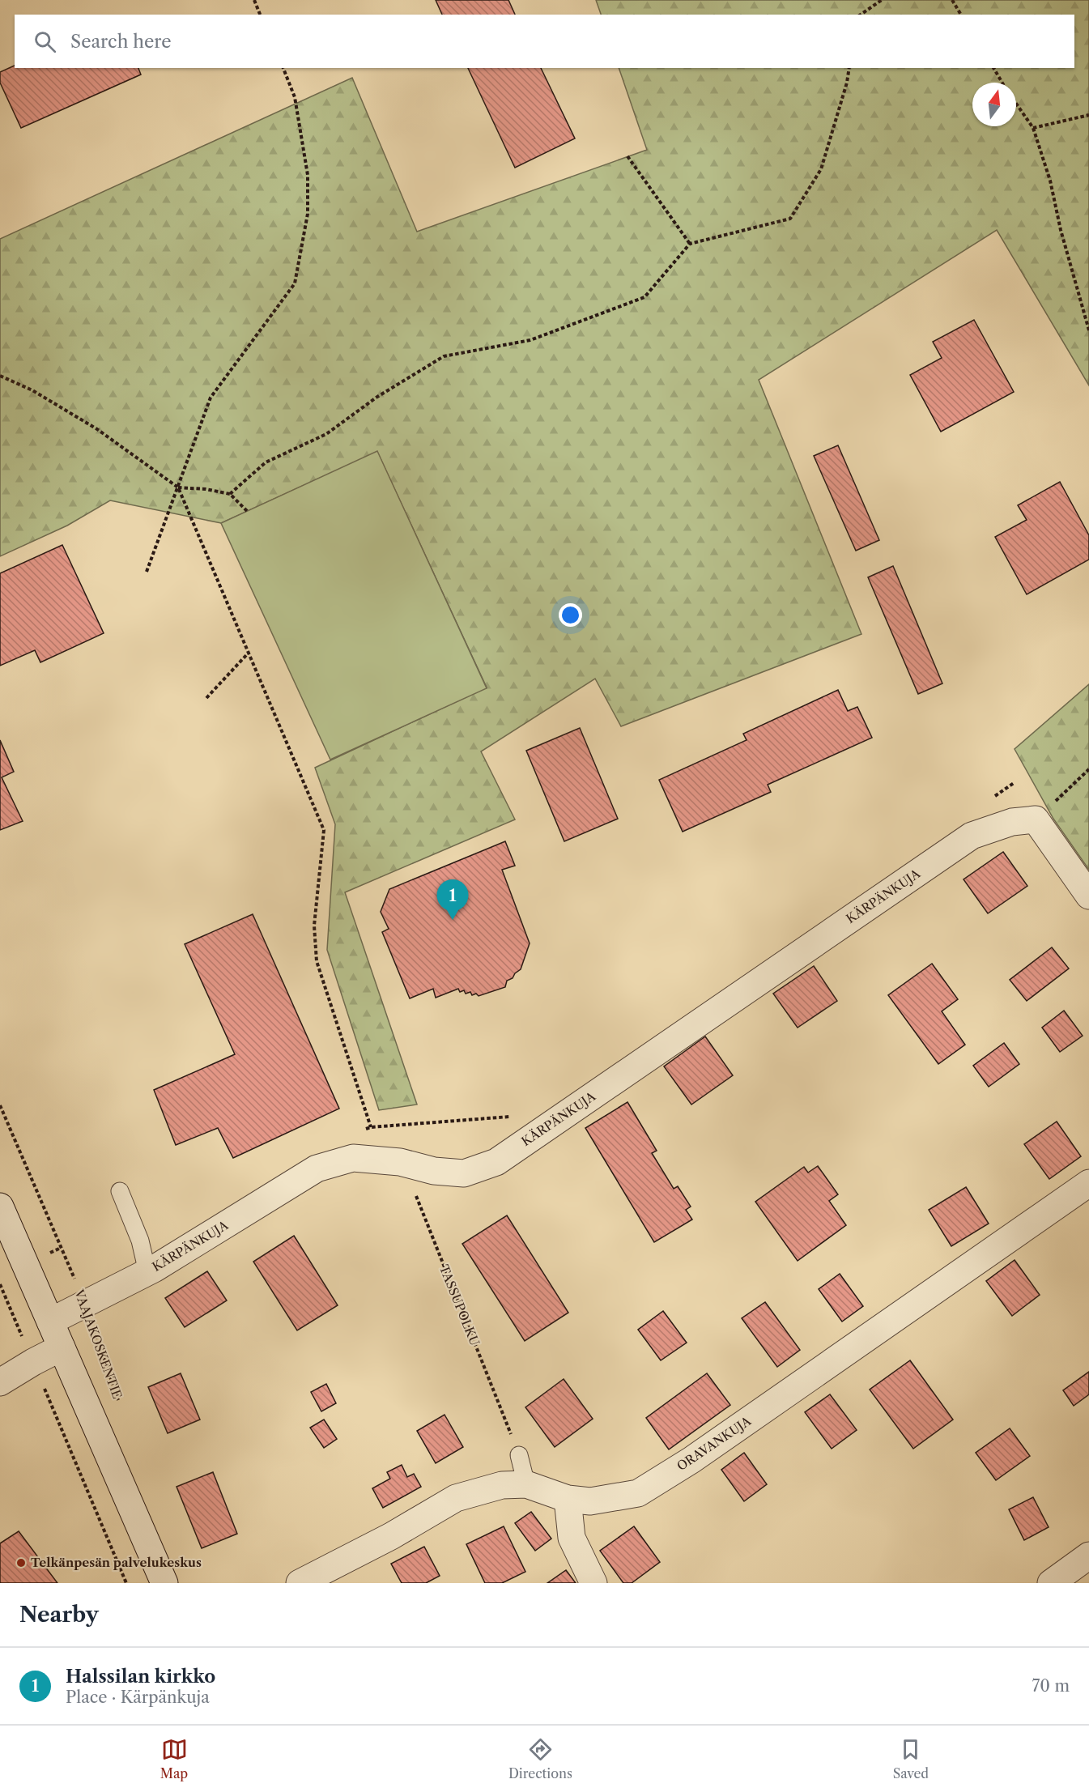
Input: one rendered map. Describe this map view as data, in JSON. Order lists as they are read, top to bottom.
{
  "streets": {
    "street": ["KÄRPÄNKUJA", "ORAVANKUJA"],
    "path": ["TASSUPOLKU", "VAAJAKOSKENTIE"]
  },
  "crossings": [
    ["KÄRPÄNKUJA", "TASSUPOLKU"],
    ["KÄRPÄNKUJA", "VAAJAKOSKENTIE"]
  ],
  "places": ["Telkänpesän palvelukeskus"],
  "north": "top",
  "page": {
    "search": "Search here",
    "pins": "1",
    "heading": "Nearby",
    "list": [
      {
        "mark": "1",
        "name": "Halssilan kirkko",
        "note": "Place · Kärpänkuja",
        "value": "70 m"
      }
    ],
    "nav": ["Map", "Directions", "Saved"]
  }
}
